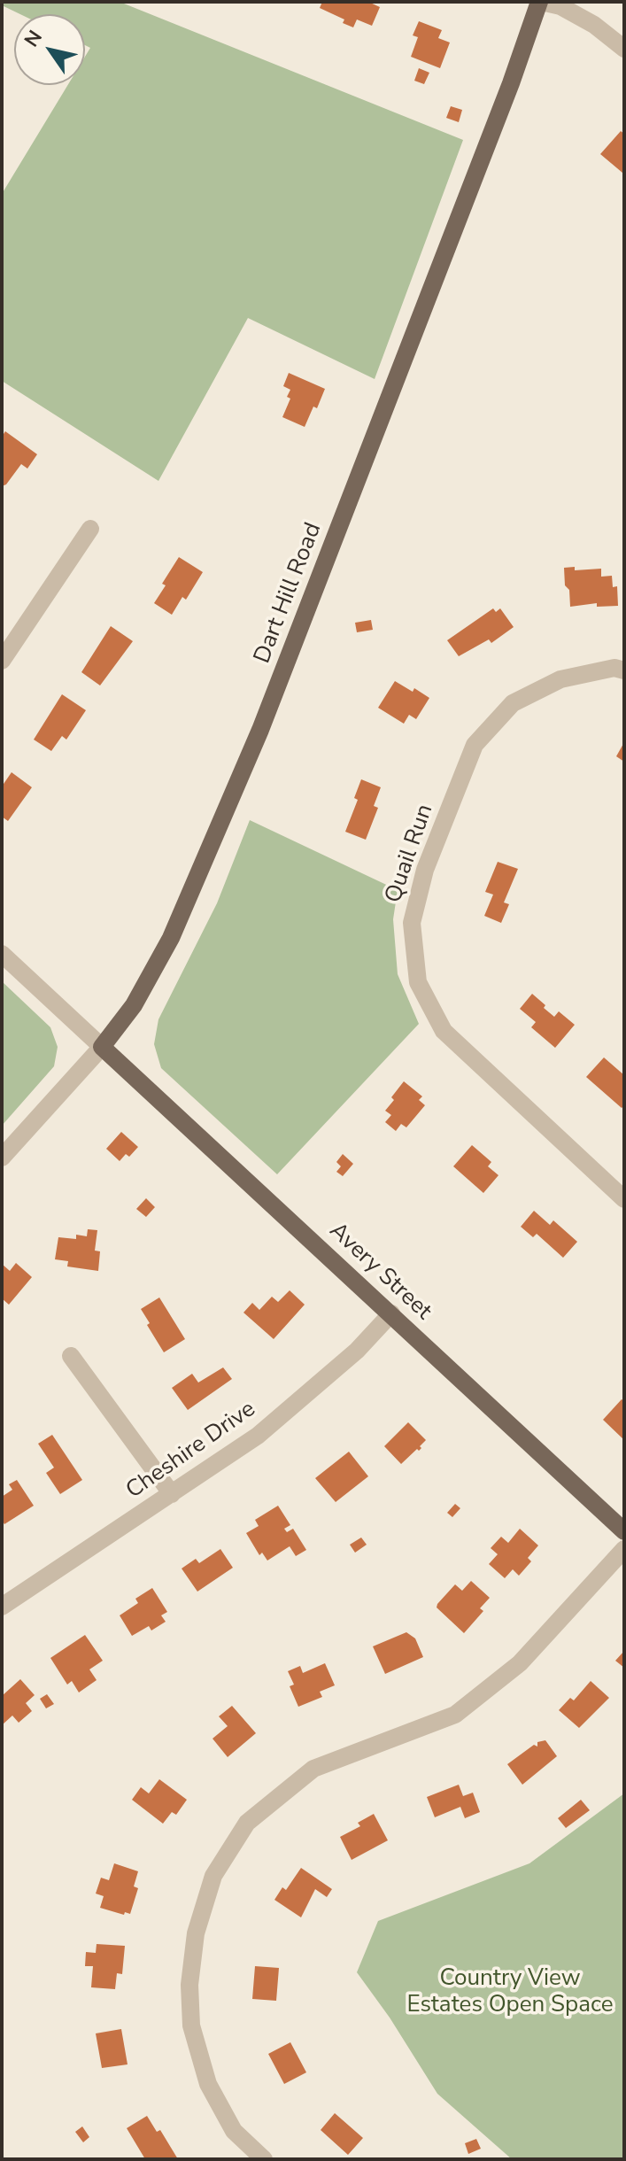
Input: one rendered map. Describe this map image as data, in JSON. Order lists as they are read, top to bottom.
{
  "streets": {
    "main road": ["Dart Hill Road", "Avery Street"],
    "street": ["Quail Run", "Cheshire Drive"]
  },
  "crossings": [
    ["Dart Hill Road", "Avery Street"],
    ["Avery Street", "Cheshire Drive"]
  ],
  "parks": ["Country View Estates Open Space"],
  "north": "top left"
}
